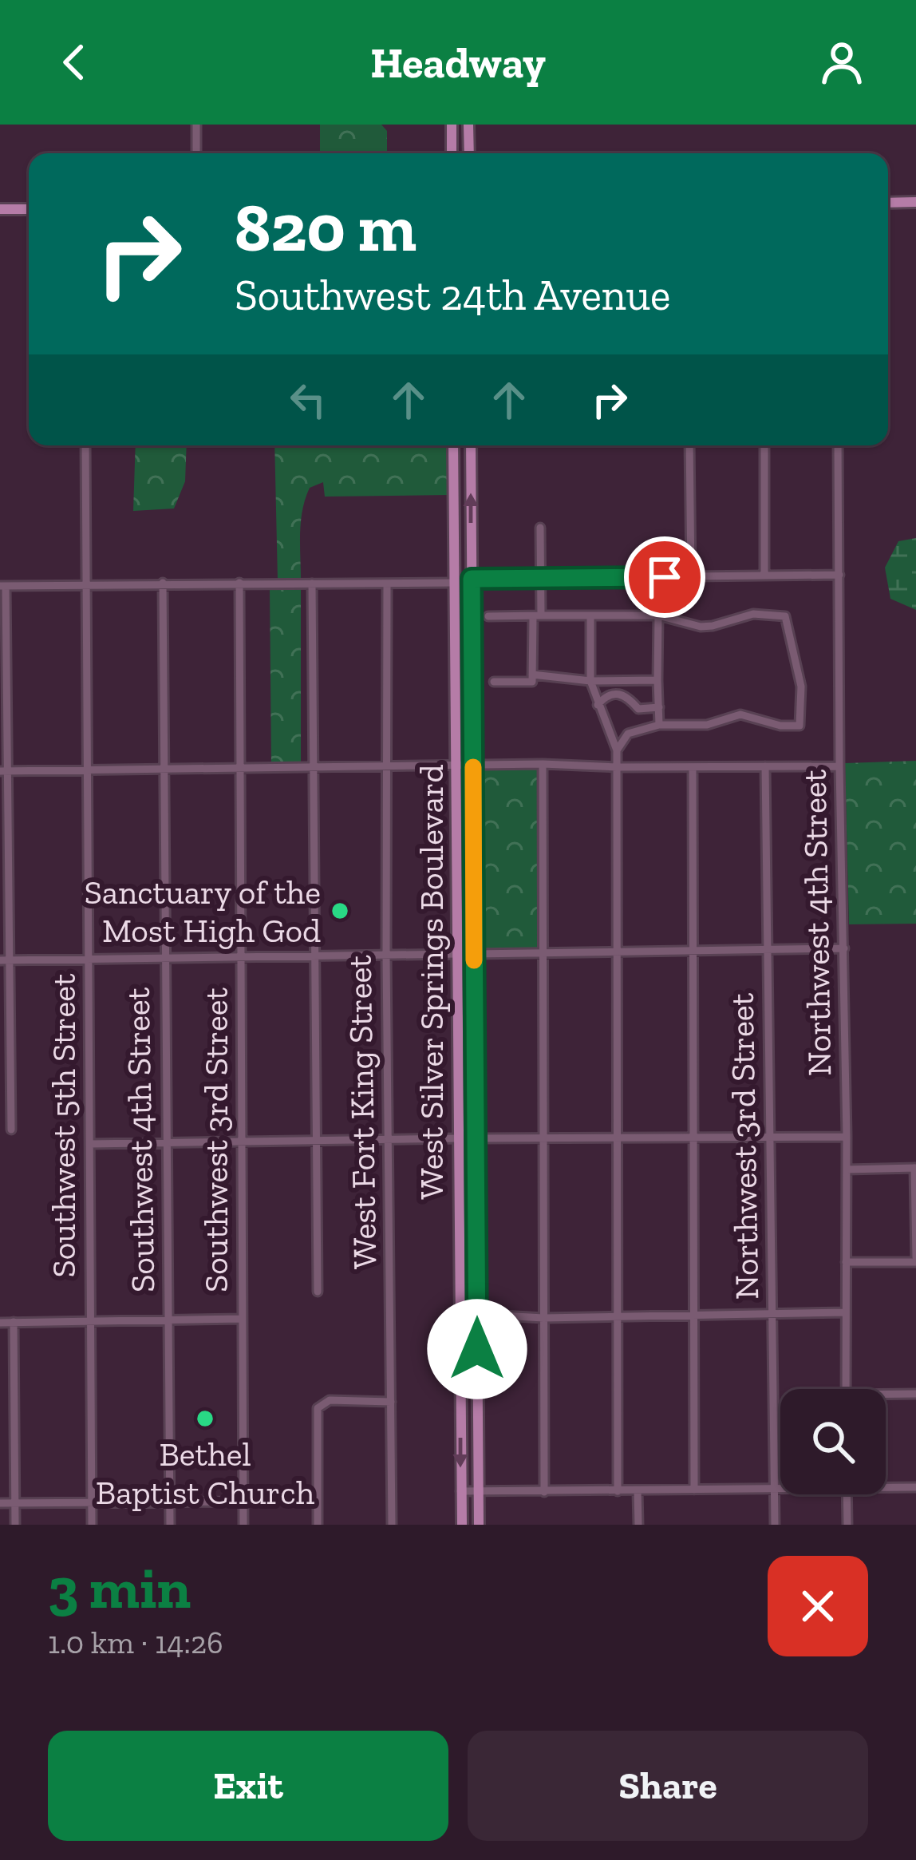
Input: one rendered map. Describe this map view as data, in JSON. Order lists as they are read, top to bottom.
{
  "streets": {
    "main road": ["West Silver Springs Boulevard"],
    "street": [
      "Northwest 4th Street",
      "West Fort King Street",
      "Southwest 5th Street",
      "Southwest 4th Street",
      "Southwest 3rd Street",
      "Northwest 3rd Street"
    ]
  },
  "places": ["Sanctuary of the Most High God", "Bethel Baptist Church"],
  "page": {
    "header": "Headway",
    "turn": ["820 m", "Southwest 24th Avenue"],
    "heading": ["3 min", "1.0 km · 14:26"],
    "buttons": ["Exit", "Share"]
  }
}
